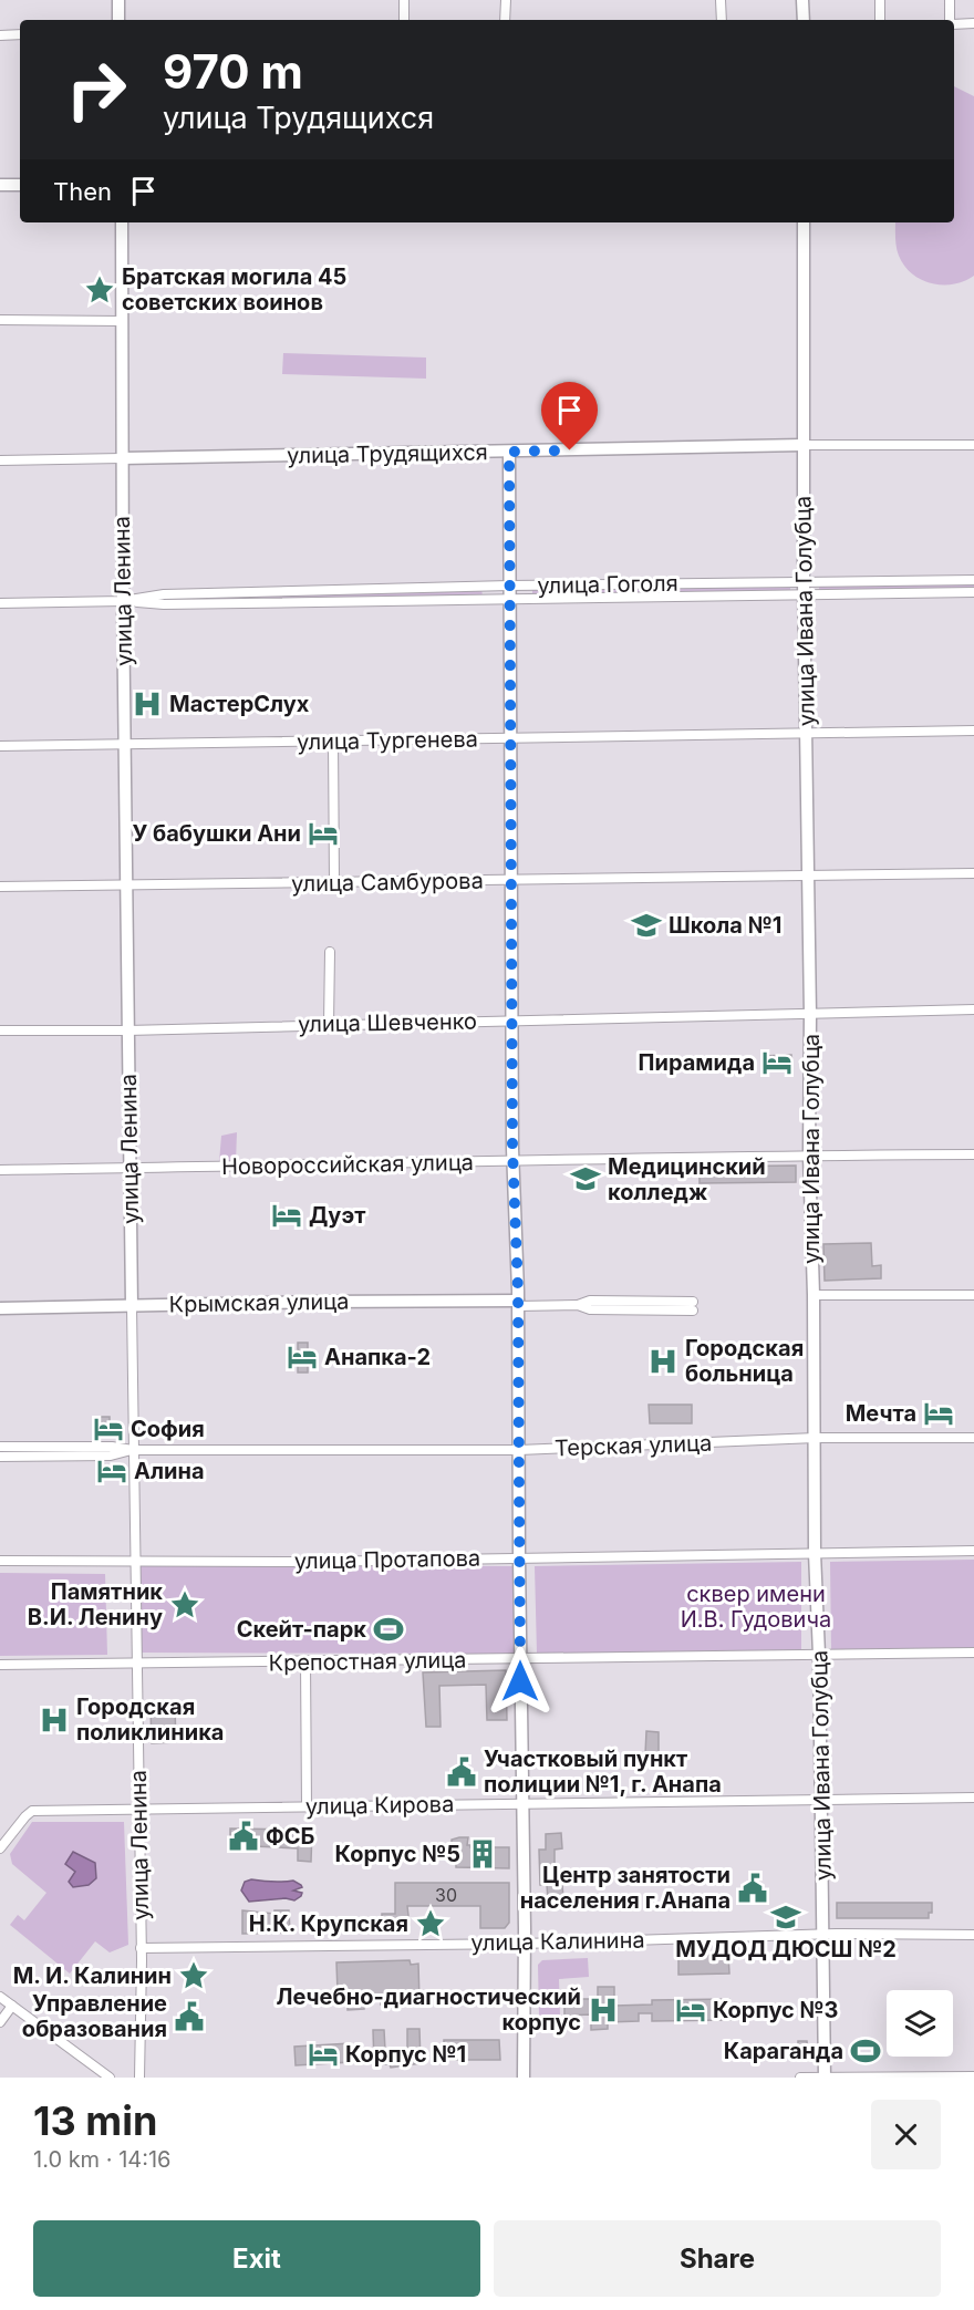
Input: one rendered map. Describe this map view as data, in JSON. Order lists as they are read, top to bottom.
{
  "streets": {
    "street": [
      "улица Трудящихся",
      "улица Гоголя",
      "улица Ленина",
      "улица Ивана Голубца",
      "улица Тургенева",
      "улица Самбурова",
      "улица Шевченко",
      "Новороссийская улица",
      "Крымская улица",
      "Терская улица",
      "улица Протапова",
      "Крепостная улица",
      "улица Кирова",
      "улица Калинина"
    ]
  },
  "crossings": [
    ["улица Трудящихся", "улица Ленина"],
    ["улица Трудящихся", "улица Ивана Голубца"],
    ["улица Гоголя", "улица Ленина"],
    ["улица Гоголя", "улица Ивана Голубца"],
    ["улица Ленина", "улица Тургенева"],
    ["улица Ленина", "улица Самбурова"],
    ["улица Ленина", "улица Шевченко"],
    ["улица Ленина", "Новороссийская улица"],
    ["улица Ленина", "Крымская улица"],
    ["улица Ленина", "Терская улица"],
    ["улица Ленина", "улица Протапова"],
    ["улица Ленина", "Крепостная улица"],
    ["улица Ленина", "улица Кирова"],
    ["улица Ленина", "улица Калинина"],
    ["улица Ивана Голубца", "улица Тургенева"],
    ["улица Ивана Голубца", "улица Самбурова"],
    ["улица Ивана Голубца", "улица Шевченко"],
    ["улица Ивана Голубца", "Новороссийская улица"],
    ["улица Ивана Голубца", "Терская улица"],
    ["улица Ивана Голубца", "улица Протапова"],
    ["улица Ивана Голубца", "Крепостная улица"],
    ["улица Ивана Голубца", "улица Кирова"],
    ["улица Ивана Голубца", "улица Калинина"]
  ],
  "parks": ["сквер имени И.В. Гудовича"],
  "places": {
    "place": [
      "Братская могила 45 советских воинов",
      "Памятник В.И. Ленину",
      "Н.К. Крупская",
      "М. И. Калинин"
    ],
    "hospital": [
      "МастерСлух",
      "Городская больница",
      "Городская поликлиника",
      "Лечебно-диагностический корпус"
    ],
    "hotel": [
      "У бабушки Ани",
      "Пирамида",
      "Дуэт",
      "Анапка-2",
      "Мечта",
      "София",
      "Алина",
      "Корпус №3",
      "Корпус №1"
    ],
    "school or university": ["Школа №1", "Медицинский колледж", "МУДОД ДЮСШ №2"],
    "sports": ["Скейт-парк", "Караганда"],
    "public building": [
      "Участковый пункт полиции №1, г. Анапа",
      "ФСБ",
      "Центр занятости населения г.Анапа",
      "Управление образования"
    ],
    "building": ["Корпус №5"]
  },
  "house_numbers": ["30"],
  "page": {
    "turn": ["970 m", "улица Трудящихся"],
    "then": "Then",
    "heading": ["13 min", "1.0 km · 14:16"],
    "buttons": ["Exit", "Share"]
  }
}
